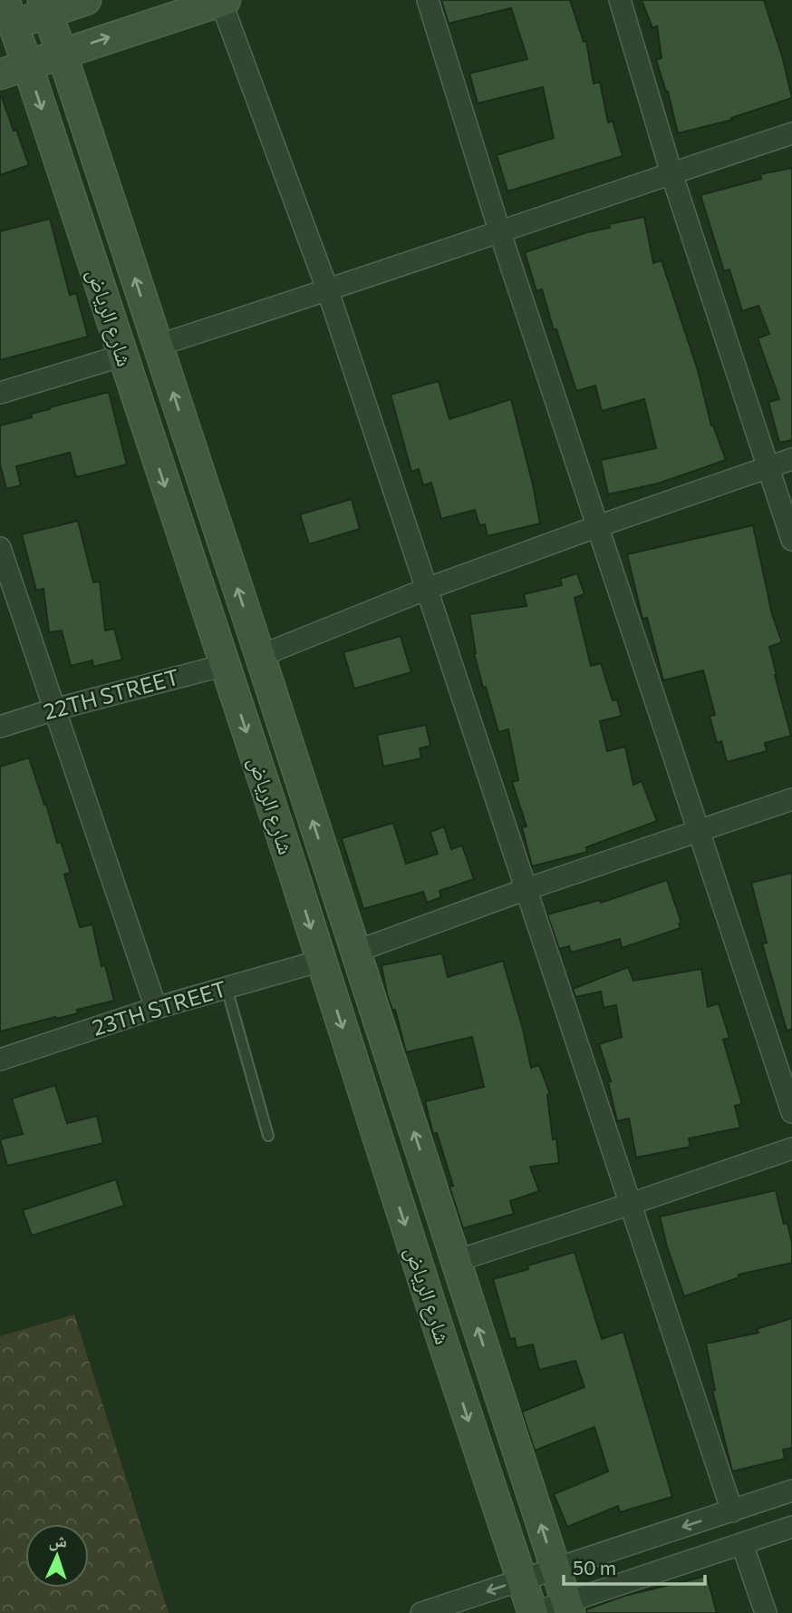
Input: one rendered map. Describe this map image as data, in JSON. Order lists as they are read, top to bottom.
{
  "streets": {
    "main road": ["شارع الرياض"],
    "street": ["22TH STREET", "23TH STREET"]
  },
  "crossings": [
    ["شارع الرياض", "22TH STREET"],
    ["شارع الرياض", "23TH STREET"]
  ],
  "scale_bar": "50 m",
  "north": "top"
}
